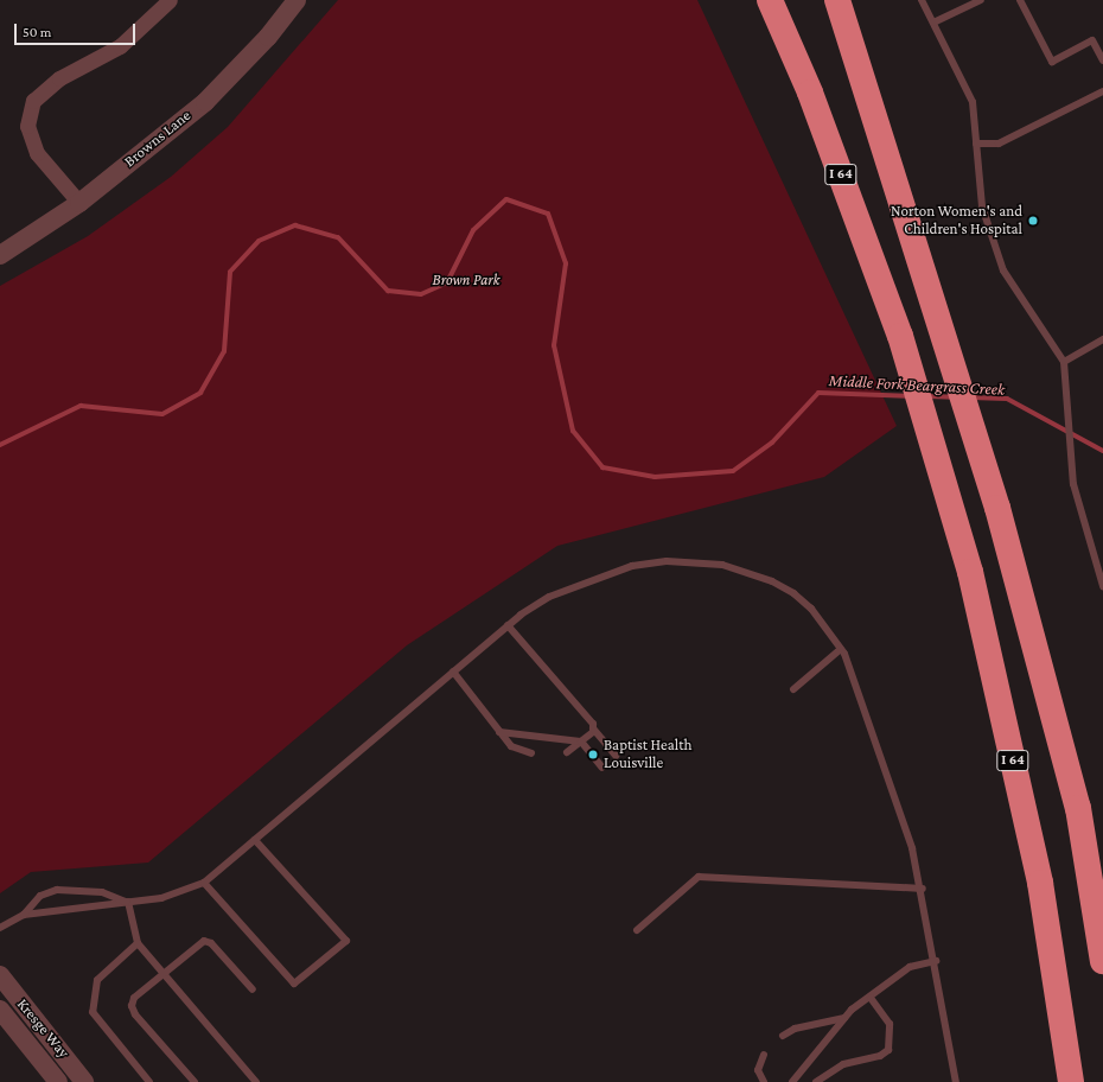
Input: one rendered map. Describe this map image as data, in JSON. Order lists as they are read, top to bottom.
{
  "streets": {
    "highway": ["I 64"],
    "street": ["Browns Lane", "Kresge Way"]
  },
  "water": ["Middle Fork Beargrass Creek"],
  "parks": ["Brown Park"],
  "places": ["Norton Women's and Children's Hospital", "Baptist Health Louisville"],
  "scale_bar": "50 m"
}
